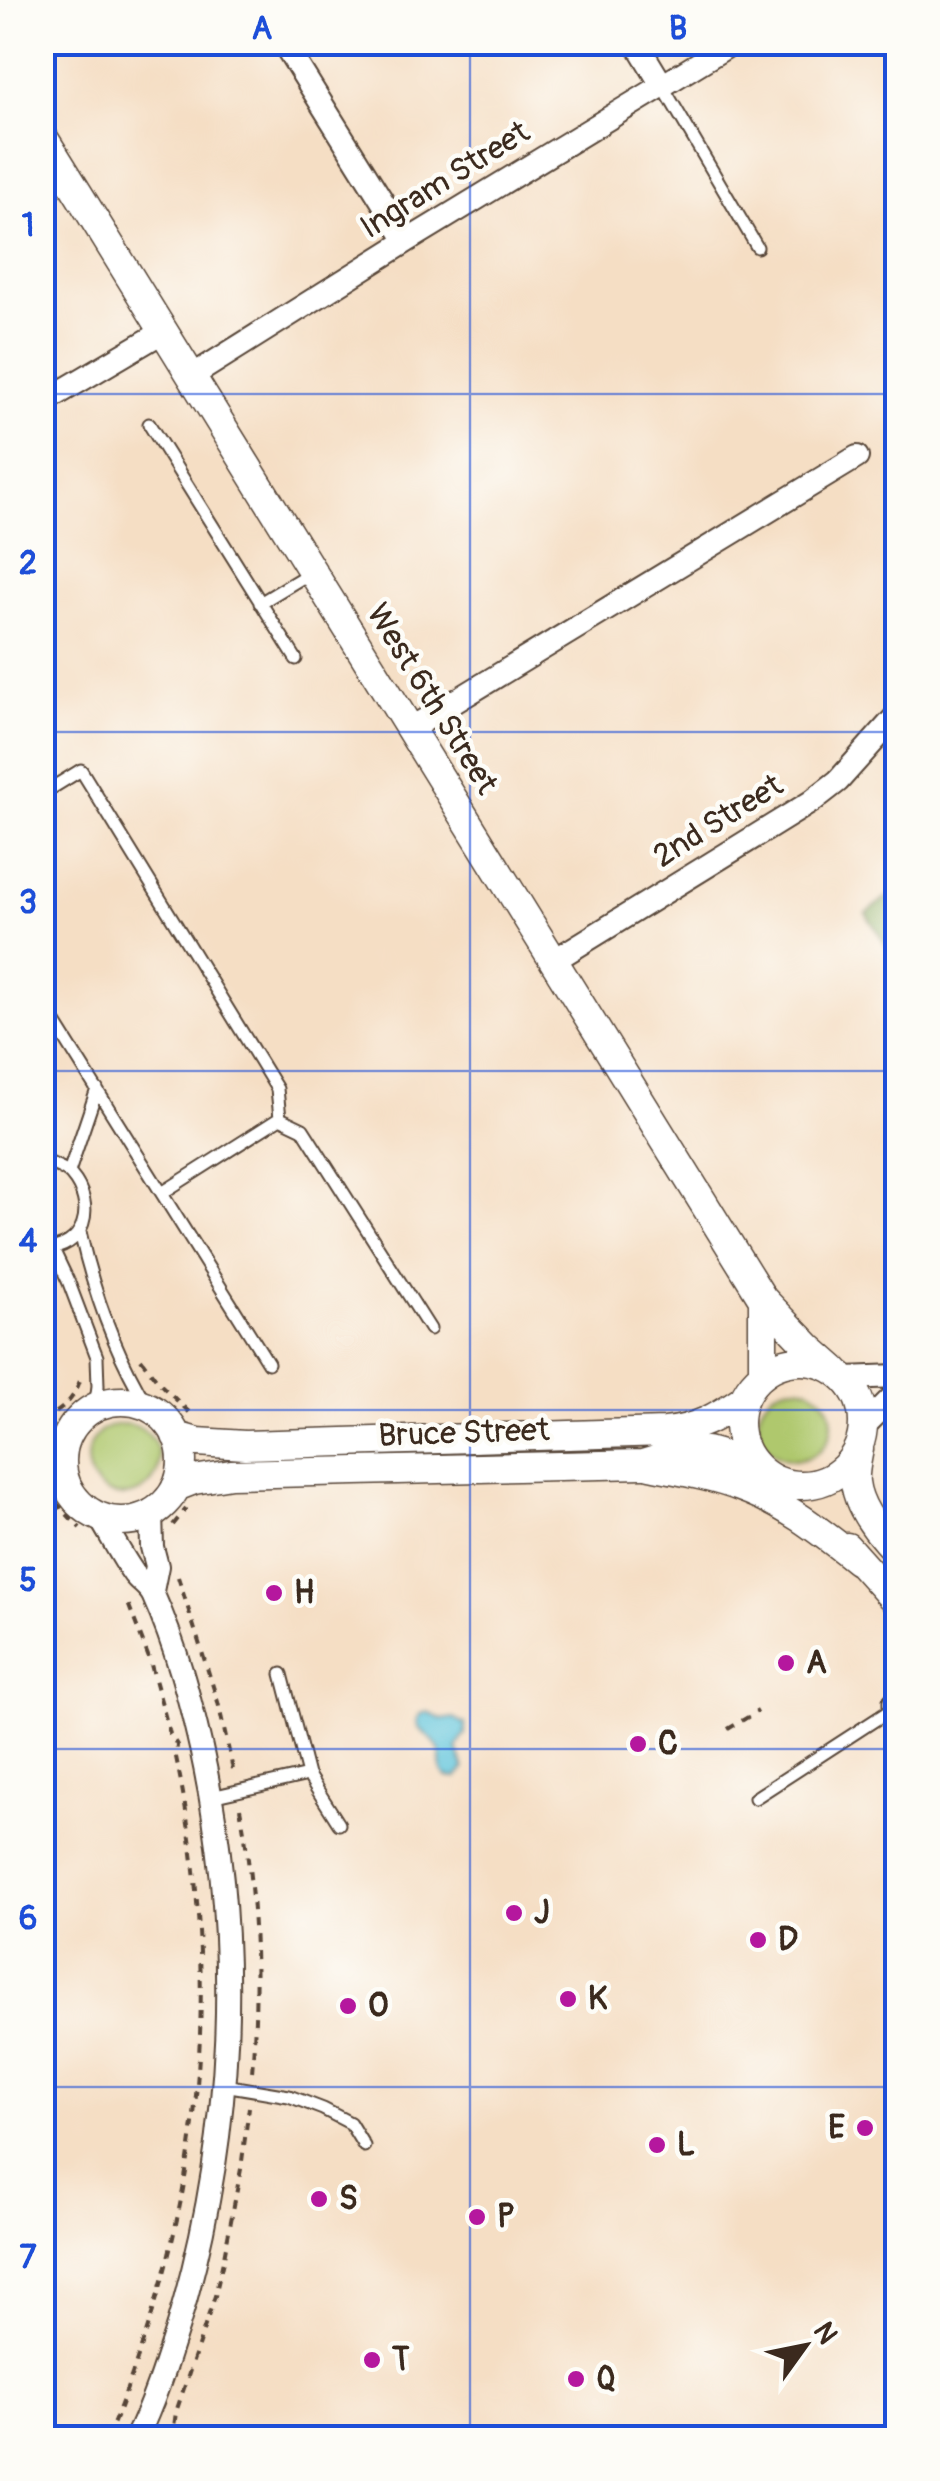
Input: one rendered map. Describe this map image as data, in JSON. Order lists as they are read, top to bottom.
{
  "streets": {
    "street": [
      "Ingram Street",
      "West 6th Street",
      "2nd Street",
      "Bruce Street"
    ]
  },
  "crossings": [
    ["Ingram Street", "West 6th Street"],
    ["West 6th Street", "2nd Street"],
    ["West 6th Street", "Bruce Street"]
  ],
  "places": [
    "H",
    "A",
    "C",
    "J",
    "D",
    "K",
    "O",
    "E",
    "L",
    "S",
    "P",
    "T",
    "Q"
  ],
  "north": "top right",
  "grid": {
    "columns": ["A", "B"],
    "rows": [
      "1",
      "2",
      "3",
      "4",
      "5",
      "6",
      "7"
    ]
  }
}
